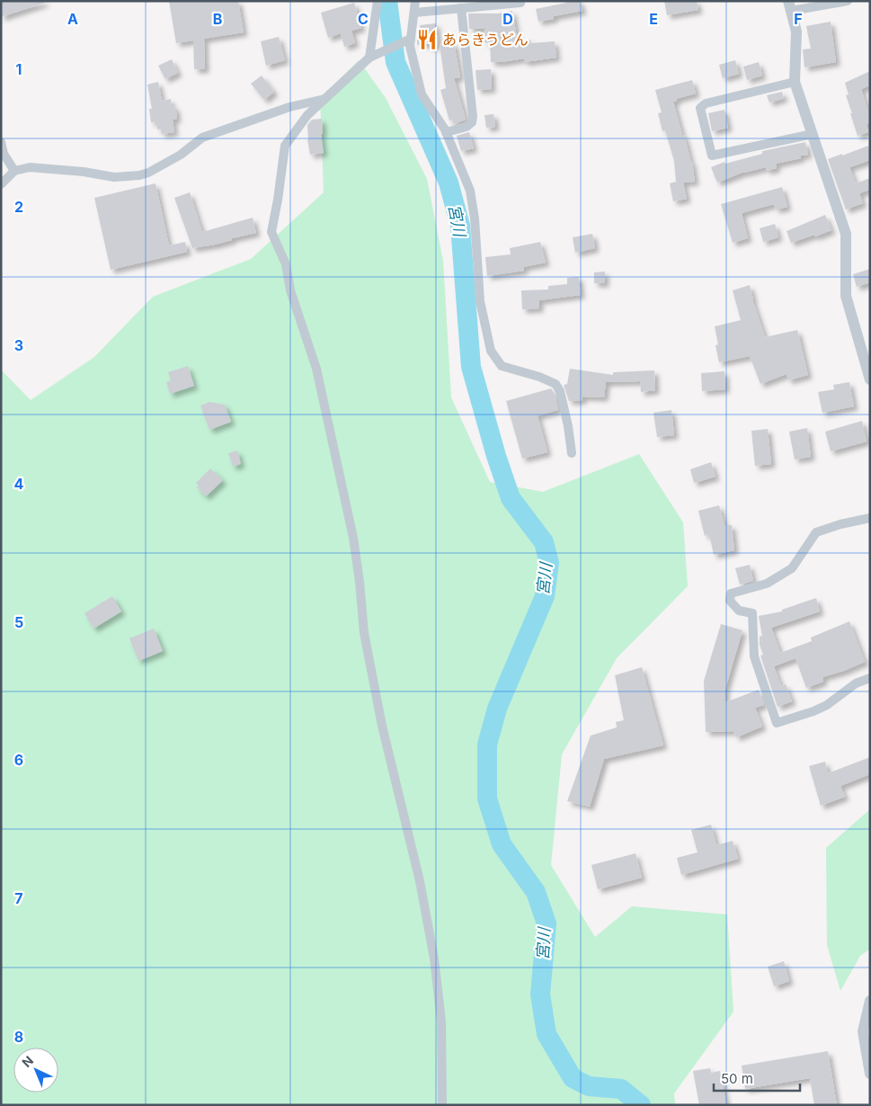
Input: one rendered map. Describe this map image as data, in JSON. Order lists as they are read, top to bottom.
{
  "water": ["宮川"],
  "places": {
    "restaurant": ["あらきうどん"]
  },
  "scale_bar": "50 m",
  "north": "top left",
  "grid": {
    "columns": [
      "A",
      "B",
      "C",
      "D",
      "E",
      "F"
    ],
    "rows": [
      "1",
      "2",
      "3",
      "4",
      "5",
      "6",
      "7",
      "8"
    ]
  }
}
